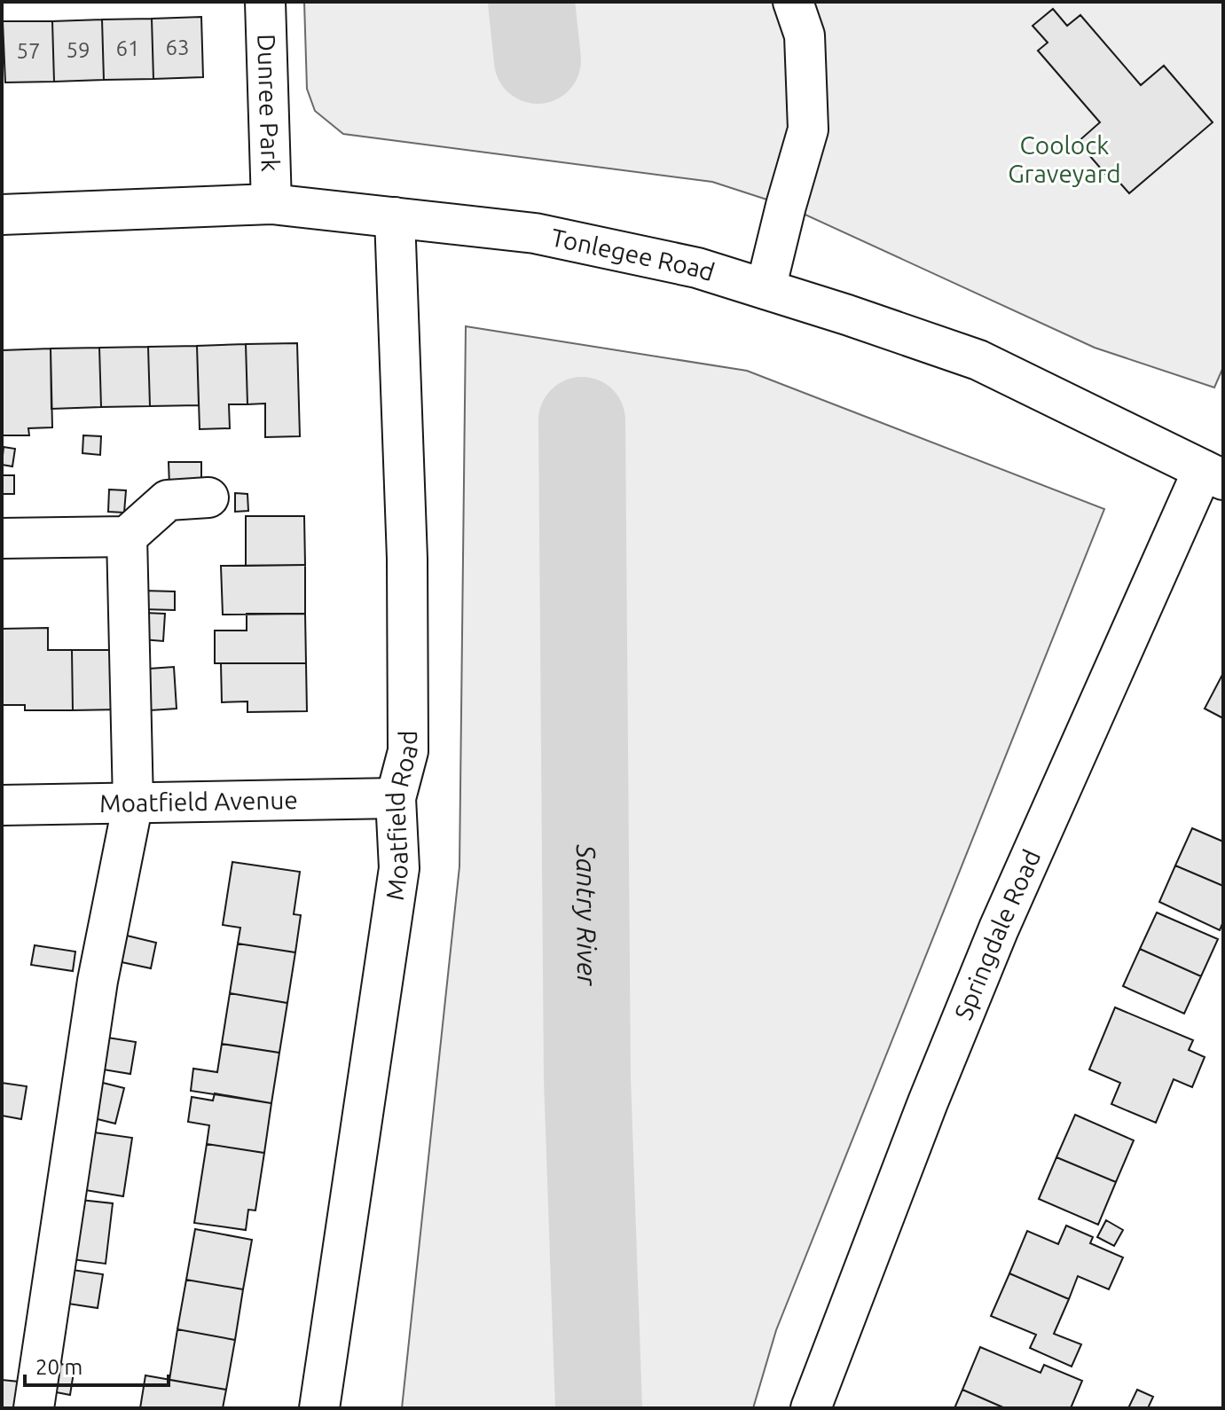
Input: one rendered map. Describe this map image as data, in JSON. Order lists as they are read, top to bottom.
{
  "streets": {
    "street": [
      "Dunree Park",
      "Tonlegee Road",
      "Moatfield Avenue",
      "Moatfield Road",
      "Springdale Road"
    ]
  },
  "crossings": [
    ["Dunree Park", "Tonlegee Road"],
    ["Tonlegee Road", "Moatfield Road"],
    ["Tonlegee Road", "Springdale Road"],
    ["Moatfield Avenue", "Moatfield Road"]
  ],
  "water": ["Santry River"],
  "parks": ["Coolock Graveyard"],
  "house_numbers": [
    "63",
    "61",
    "59",
    "57"
  ],
  "scale_bar": "20 m"
}
